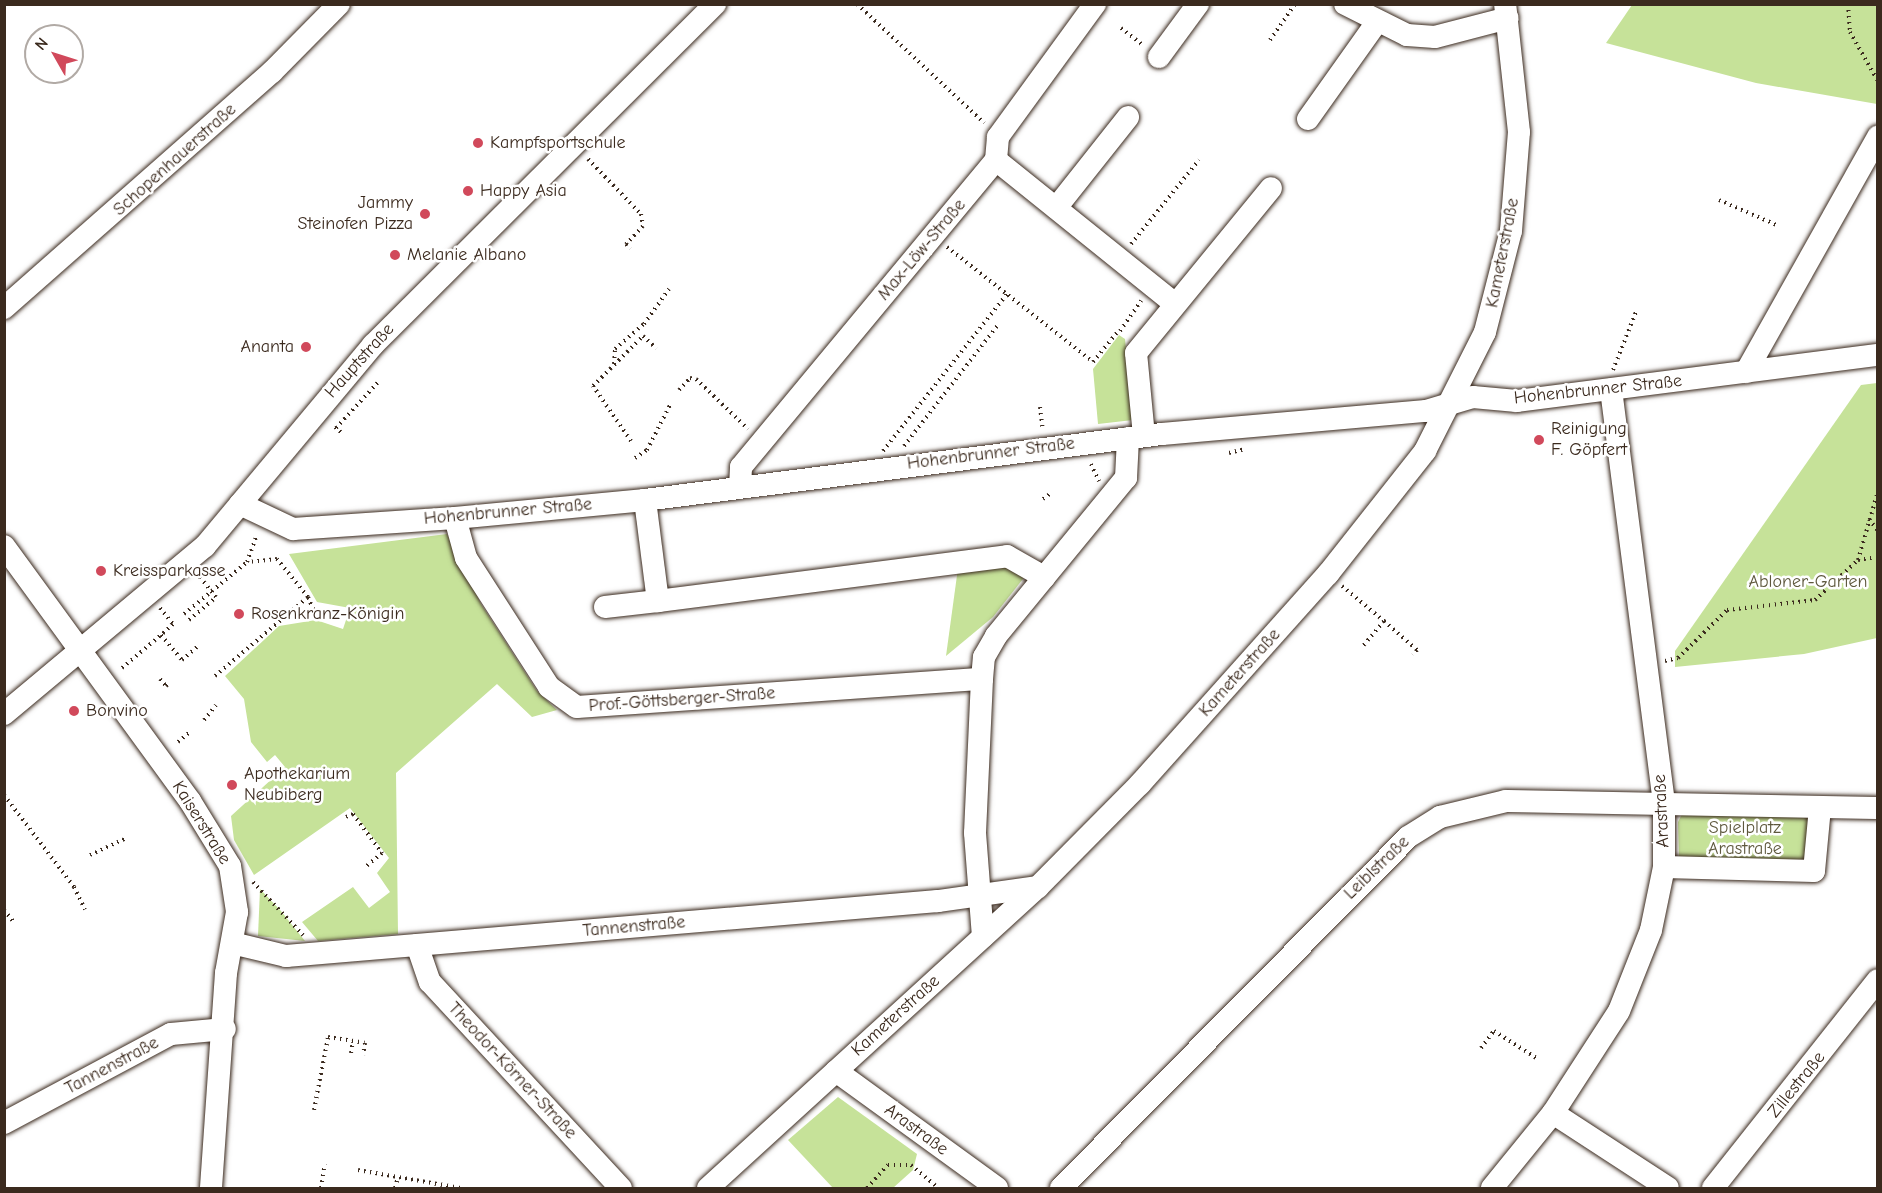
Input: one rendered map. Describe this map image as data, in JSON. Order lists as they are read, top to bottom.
{
  "streets": {
    "street": [
      "Schopenhauerstraße",
      "Max-Löw-Straße",
      "Kameterstraße",
      "Hauptstraße",
      "Hohenbrunner Straße",
      "Prof.-Göttsberger-Straße",
      "Arastraße",
      "Kaiserstraße",
      "Leiblstraße",
      "Tannenstraße",
      "Theodor-Körner-Straße",
      "Zillestraße"
    ]
  },
  "crossings": [
    ["Max-Löw-Straße", "Hohenbrunner Straße"],
    ["Kameterstraße", "Hohenbrunner Straße"],
    ["Kameterstraße", "Arastraße"],
    ["Kameterstraße", "Tannenstraße"],
    ["Hauptstraße", "Hohenbrunner Straße"],
    ["Hauptstraße", "Kaiserstraße"],
    ["Hohenbrunner Straße", "Prof.-Göttsberger-Straße"],
    ["Hohenbrunner Straße", "Arastraße"],
    ["Arastraße", "Leiblstraße"],
    ["Kaiserstraße", "Tannenstraße"],
    ["Tannenstraße", "Theodor-Körner-Straße"]
  ],
  "parks": ["Abloner-Garten", "Spielplatz Arastraße"],
  "places": [
    "Kampfsportschule",
    "Happy Asia",
    "Jammy Steinofen Pizza",
    "Melanie Albano",
    "Ananta",
    "Reinigung F. Göpfert",
    "Kreissparkasse",
    "Rosenkranz-Königin",
    "Bonvino",
    "Apothekarium Neubiberg"
  ],
  "north": "top left"
}
